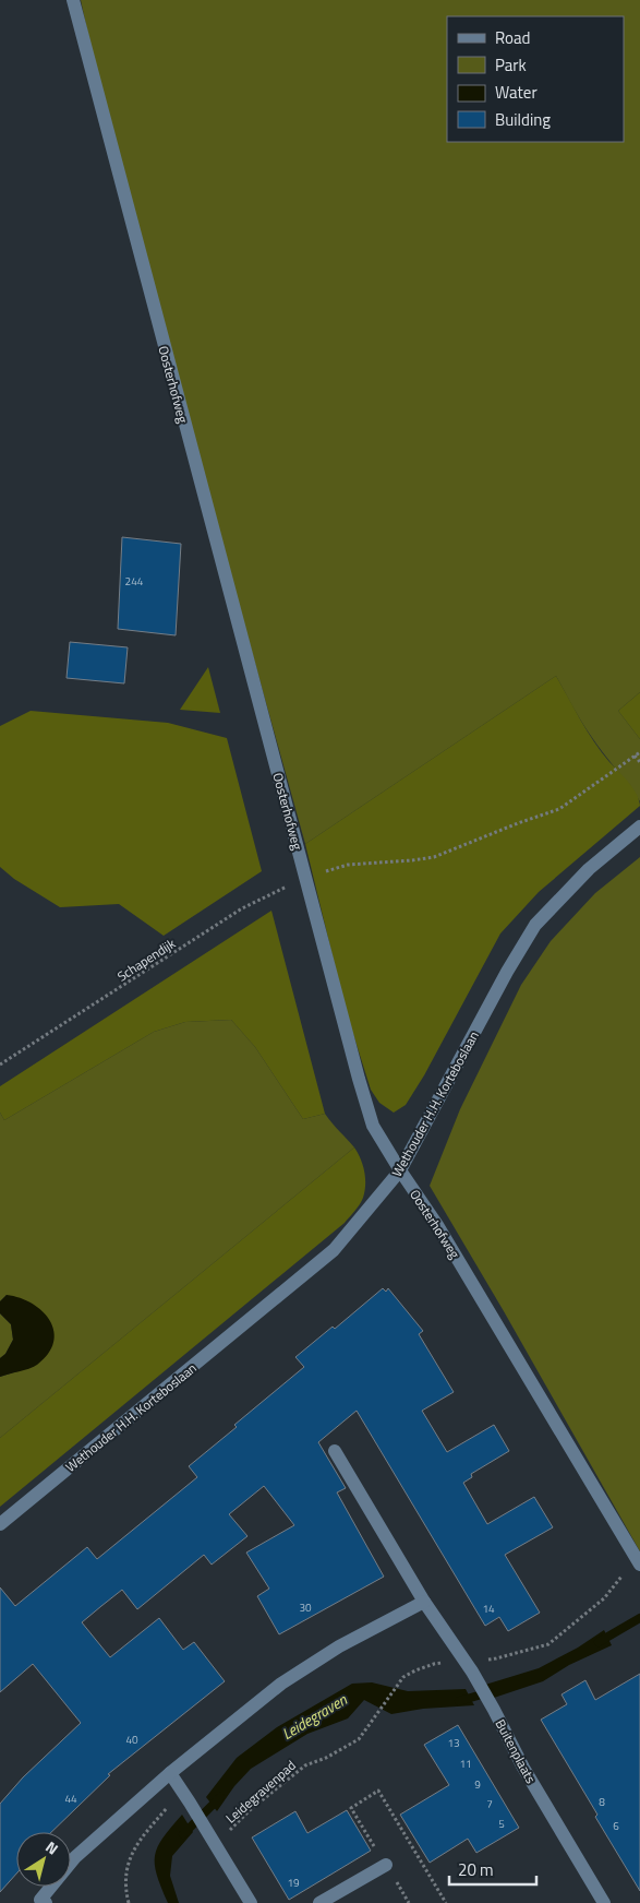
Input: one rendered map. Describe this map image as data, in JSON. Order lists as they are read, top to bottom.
{
  "streets": {
    "street": ["Oosterhofweg", "Wethouder H.H. Korteboslaan", "Buitenplaats"],
    "path": ["Schapendijk", "Leidegravenpad"]
  },
  "crossings": [
    ["Oosterhofweg", "Schapendijk"],
    ["Oosterhofweg", "Wethouder H.H. Korteboslaan"],
    ["Oosterhofweg", "Leidegravenpad"],
    ["Buitenplaats", "Leidegravenpad"]
  ],
  "water": ["Leidegraven"],
  "house_numbers": [
    "244",
    "30",
    "14",
    "40",
    "13",
    "11",
    "9",
    "44",
    "8",
    "7",
    "5",
    "6",
    "19"
  ],
  "legend": [
    "Road",
    "Park",
    "Water",
    "Building"
  ],
  "scale_bar": "20 m",
  "north": "top right"
}
